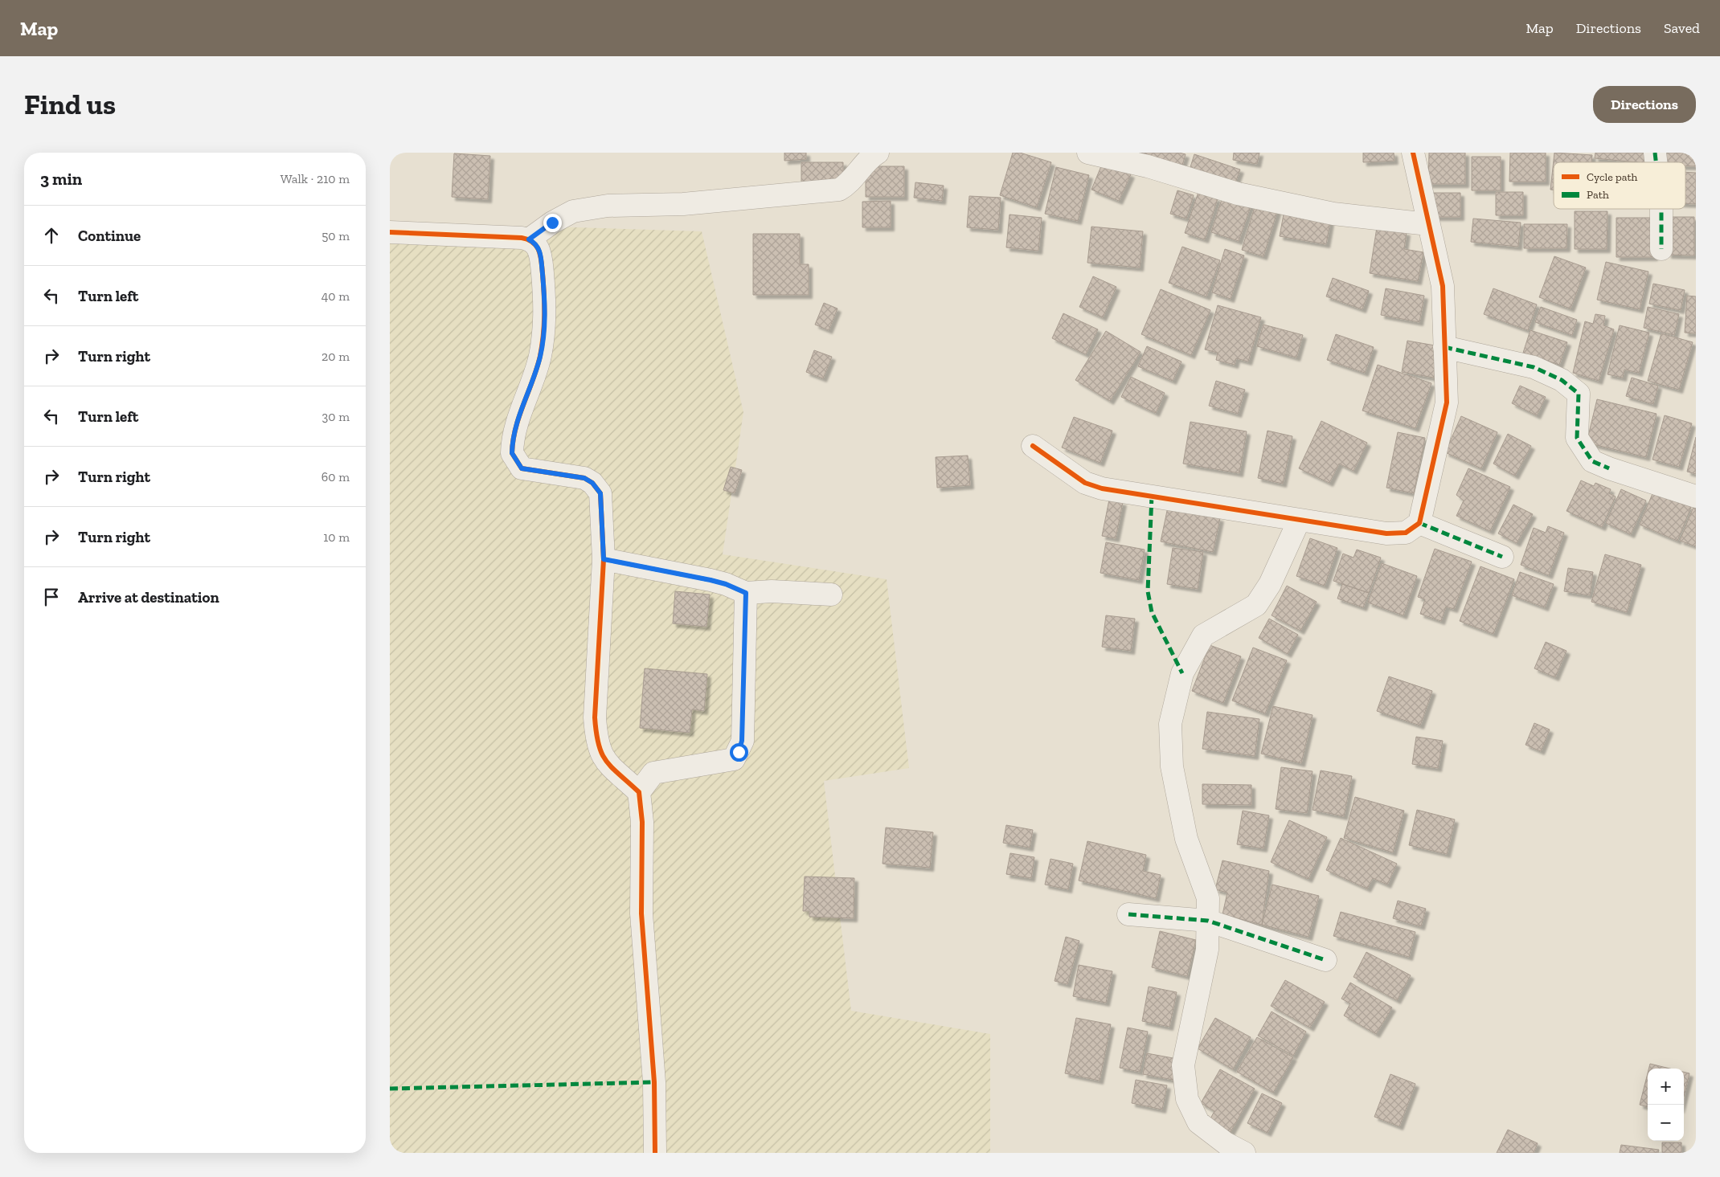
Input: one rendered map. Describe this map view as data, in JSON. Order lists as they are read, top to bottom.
{
  "legend": ["Cycle path", "Path"],
  "page": {
    "header": "Map",
    "nav": ["Map", "Directions", "Saved"],
    "buttons": "Directions",
    "title": "Find us",
    "heading": ["3 min", "Walk · 210 m"],
    "list": [
      ["Continue", "50 m"],
      ["Turn left", "40 m"],
      ["Turn right", "20 m"],
      ["Turn left", "30 m"],
      ["Turn right", "60 m"],
      ["Turn right", "10 m"],
      "Arrive at destination"
    ],
    "map_buttons": ["+", "−"]
  }
}
